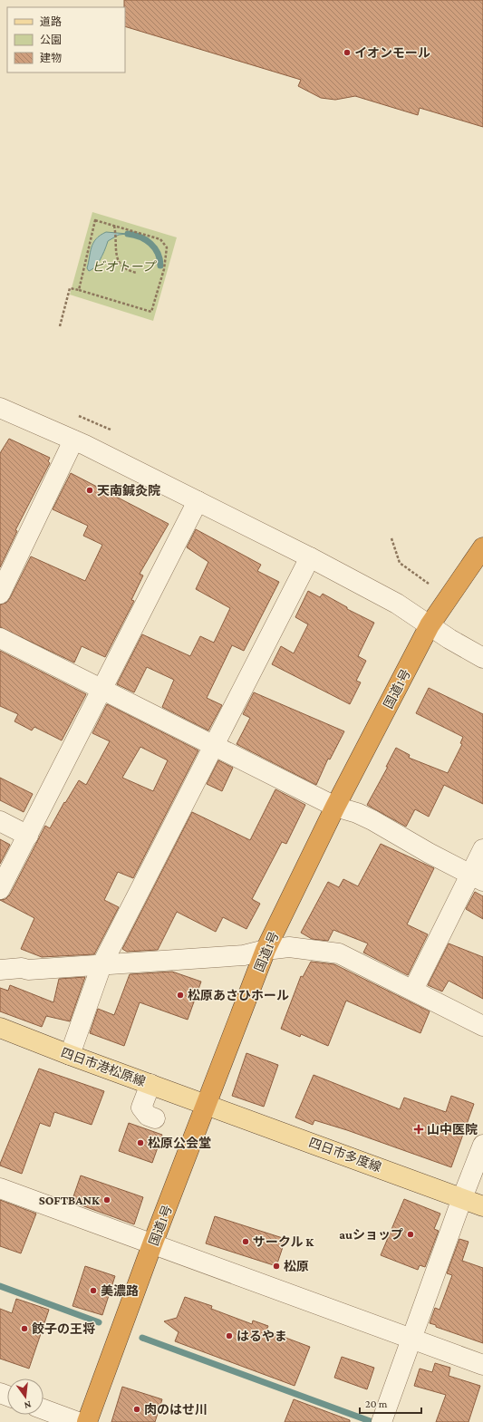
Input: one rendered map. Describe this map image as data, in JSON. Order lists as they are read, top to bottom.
{
  "streets": {
    "highway": ["国道1号"],
    "main road": ["四日市港松原線", "四日市多度線"]
  },
  "crossings": [
    ["国道1号", "四日市港松原線"],
    ["国道1号", "四日市多度線"],
    ["四日市港松原線", "四日市多度線"]
  ],
  "parks": ["ビオトープ"],
  "places": {
    "other": [
      "イオンモール",
      "天南鍼灸院",
      "松原あさひホール",
      "松原公会堂",
      "SOFTBANK",
      "auショップ",
      "サークル K",
      "松原",
      "美濃路",
      "餃子の王将",
      "はるやま",
      "肉のはせ川"
    ],
    "health": ["山中医院"]
  },
  "legend": ["道路", "公園", "建物"],
  "scale_bar": "20 m",
  "north": "bottom"
}
